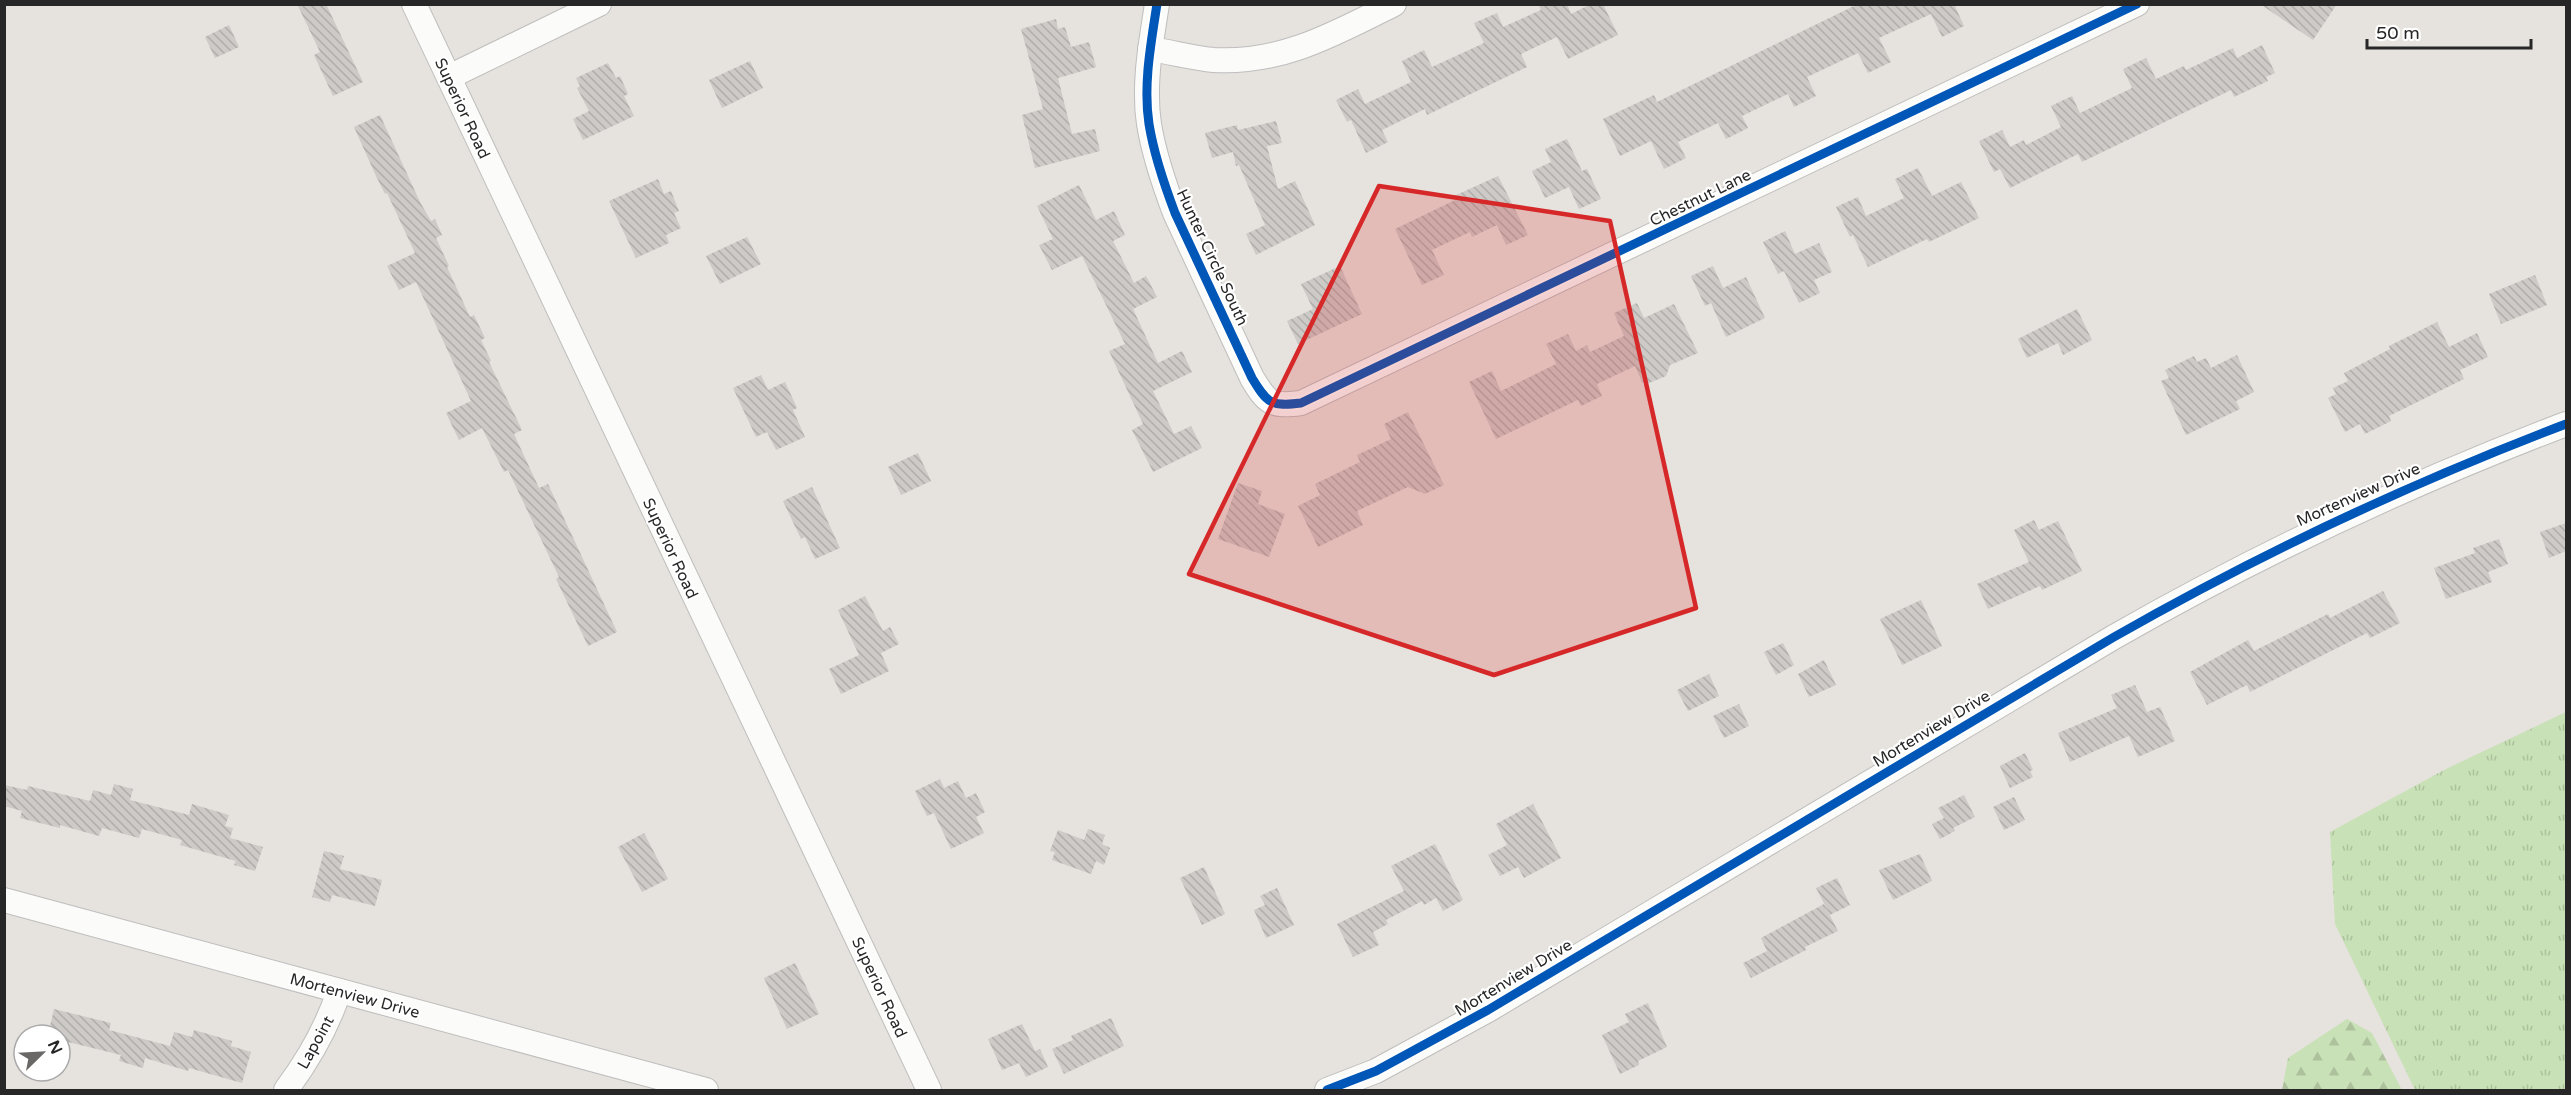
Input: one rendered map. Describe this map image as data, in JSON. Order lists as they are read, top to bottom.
{
  "streets": {
    "street": [
      "Superior Road",
      "Chestnut Lane",
      "Hunter Circle South",
      "Mortenview Drive",
      "Lapoint"
    ]
  },
  "crossings": [
    ["Chestnut Lane", "Hunter Circle South"],
    ["Mortenview Drive", "Lapoint"]
  ],
  "scale_bar": "50 m",
  "north": "top right"
}
